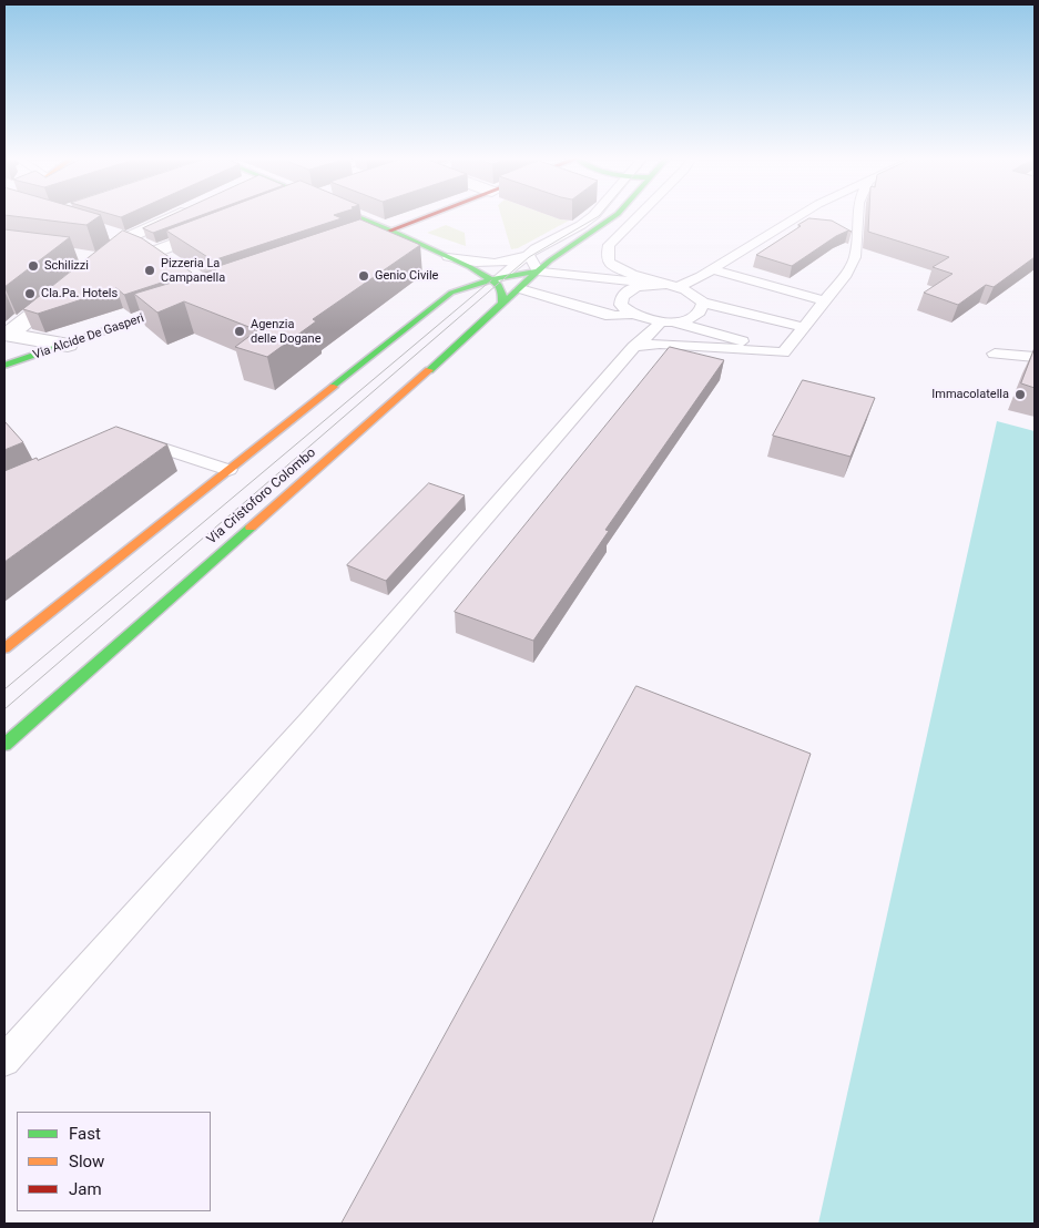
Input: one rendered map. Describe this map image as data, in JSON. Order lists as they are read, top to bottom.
{
  "streets": {
    "main road": ["Via Alcide De Gasperi", "Via Cristoforo Colombo"]
  },
  "places": [
    "Schilizzi",
    "Pizzeria La Campanella",
    "Genio Civile",
    "Cla.Pa. Hotels",
    "Agenzia delle Dogane",
    "Immacolatella"
  ],
  "legend": ["Fast", "Slow", "Jam"]
}
